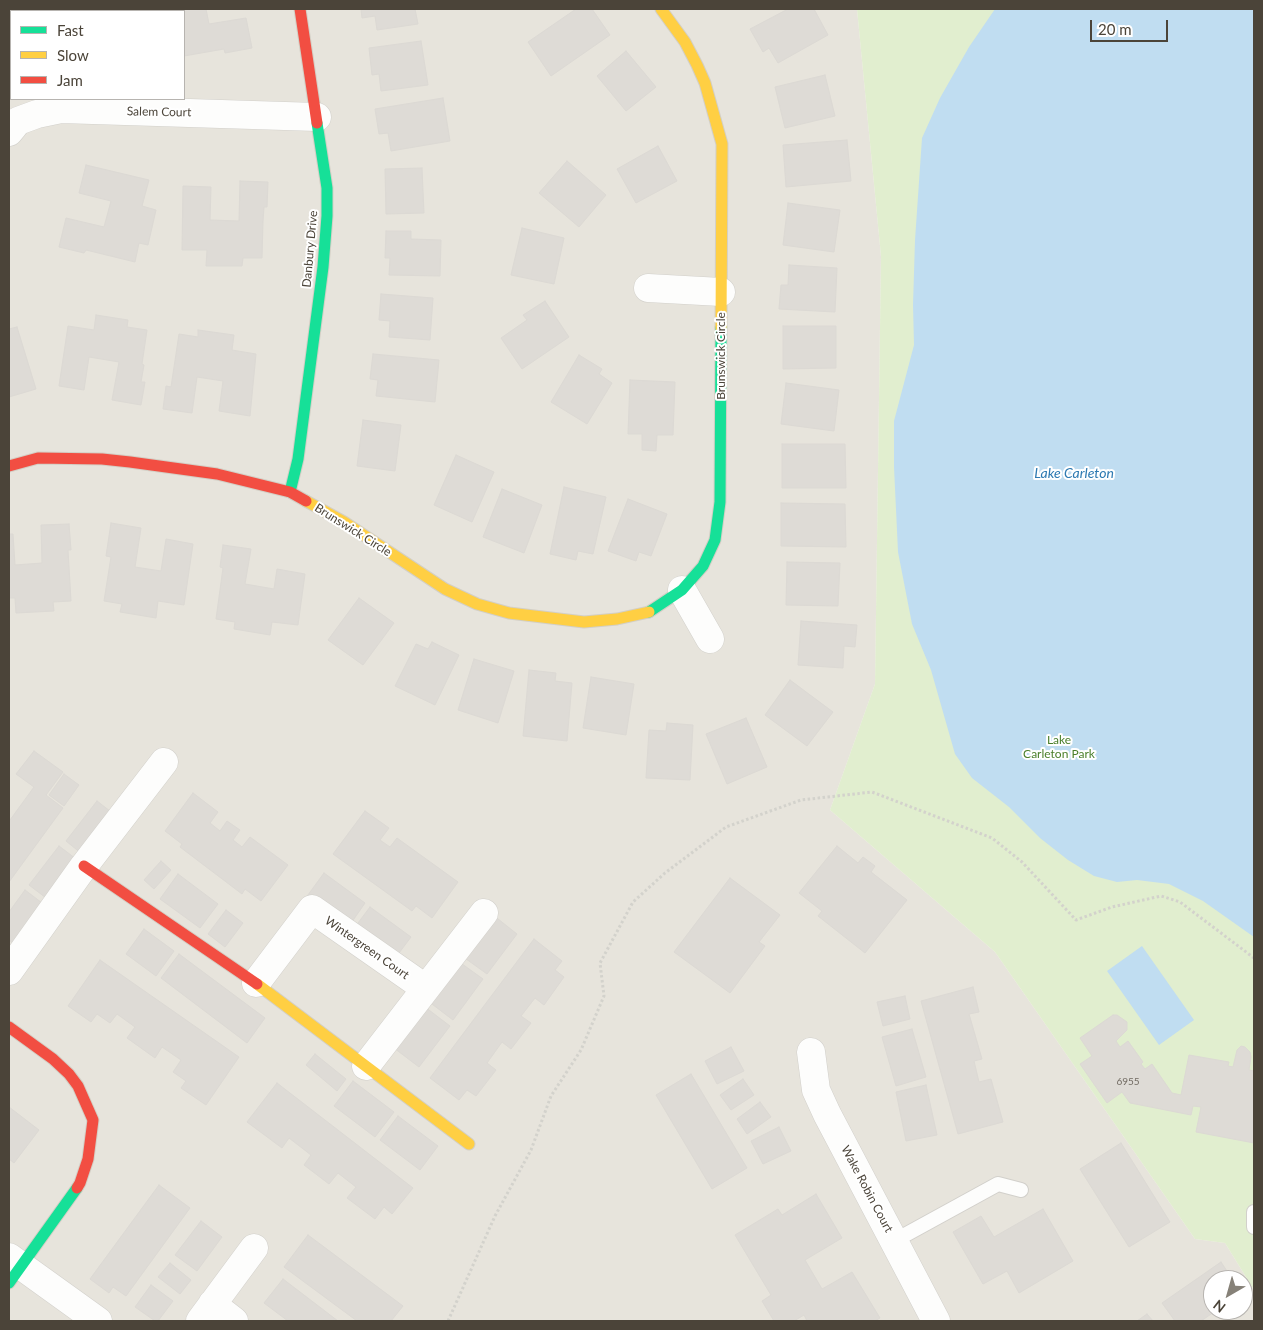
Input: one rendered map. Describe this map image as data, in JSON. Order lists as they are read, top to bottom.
{
  "streets": {
    "street": [
      "Salem Court",
      "Danbury Drive",
      "Brunswick Circle",
      "Wintergreen Court",
      "Wake Robin Court"
    ]
  },
  "crossings": [
    ["Salem Court", "Danbury Drive"],
    ["Danbury Drive", "Brunswick Circle"]
  ],
  "water": ["Lake Carleton"],
  "parks": ["Lake Carleton Park"],
  "house_numbers": ["6955"],
  "legend": ["Fast", "Slow", "Jam"],
  "scale_bar": "20 m",
  "north": "bottom left"
}
